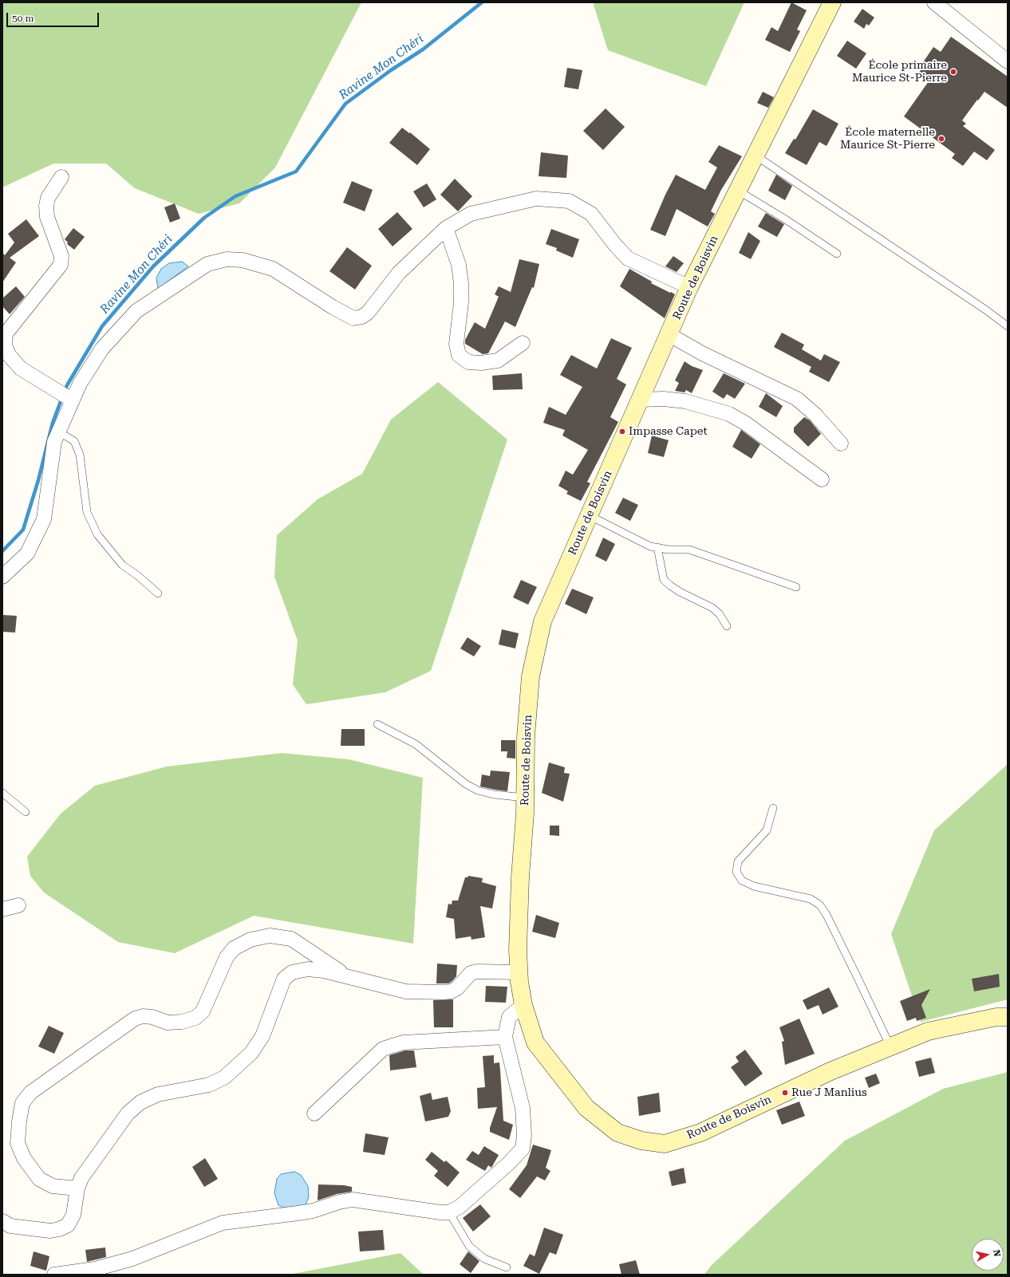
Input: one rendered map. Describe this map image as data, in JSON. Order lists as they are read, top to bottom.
{
  "streets": {
    "main road": ["Route de Boisvin"]
  },
  "water": ["Ravine Mon Chéri"],
  "places": [
    "École primaire Maurice St-Pierre",
    "École maternelle Maurice St-Pierre",
    "Impasse Capet",
    "Rue J Manlius"
  ],
  "scale_bar": "50 m",
  "north": "right"
}
